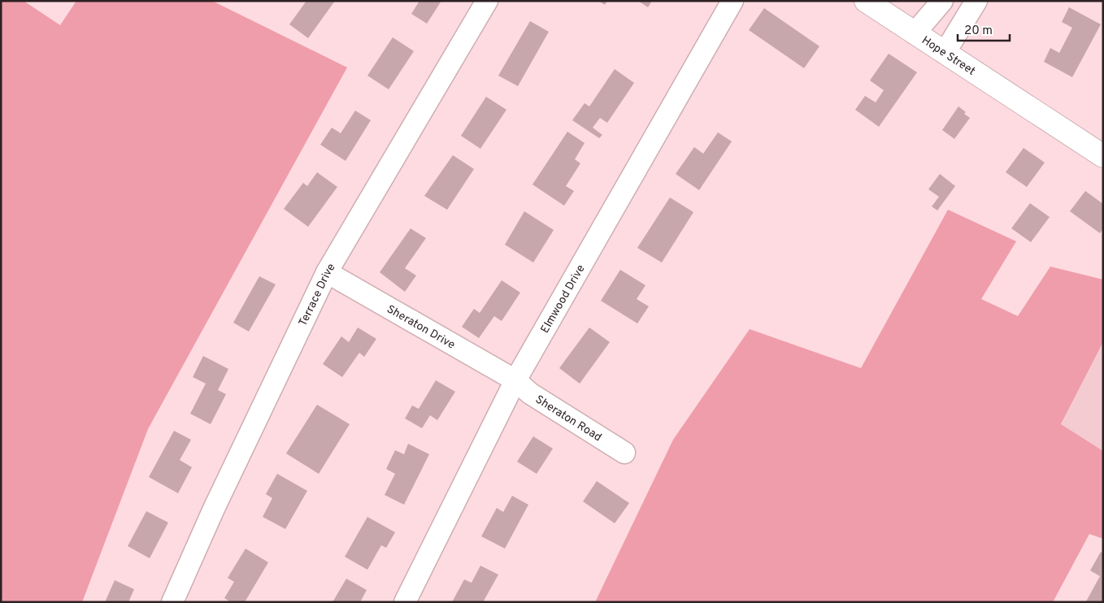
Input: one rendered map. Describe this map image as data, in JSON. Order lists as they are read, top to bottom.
{
  "streets": {
    "main road": ["Hope Street"],
    "street": [
      "Terrace Drive",
      "Elmwood Drive",
      "Sheraton Drive",
      "Sheraton Road"
    ]
  },
  "crossings": [
    ["Terrace Drive", "Sheraton Drive"],
    ["Elmwood Drive", "Sheraton Drive"],
    ["Elmwood Drive", "Sheraton Road"],
    ["Sheraton Drive", "Sheraton Road"]
  ],
  "scale_bar": "20 m"
}
